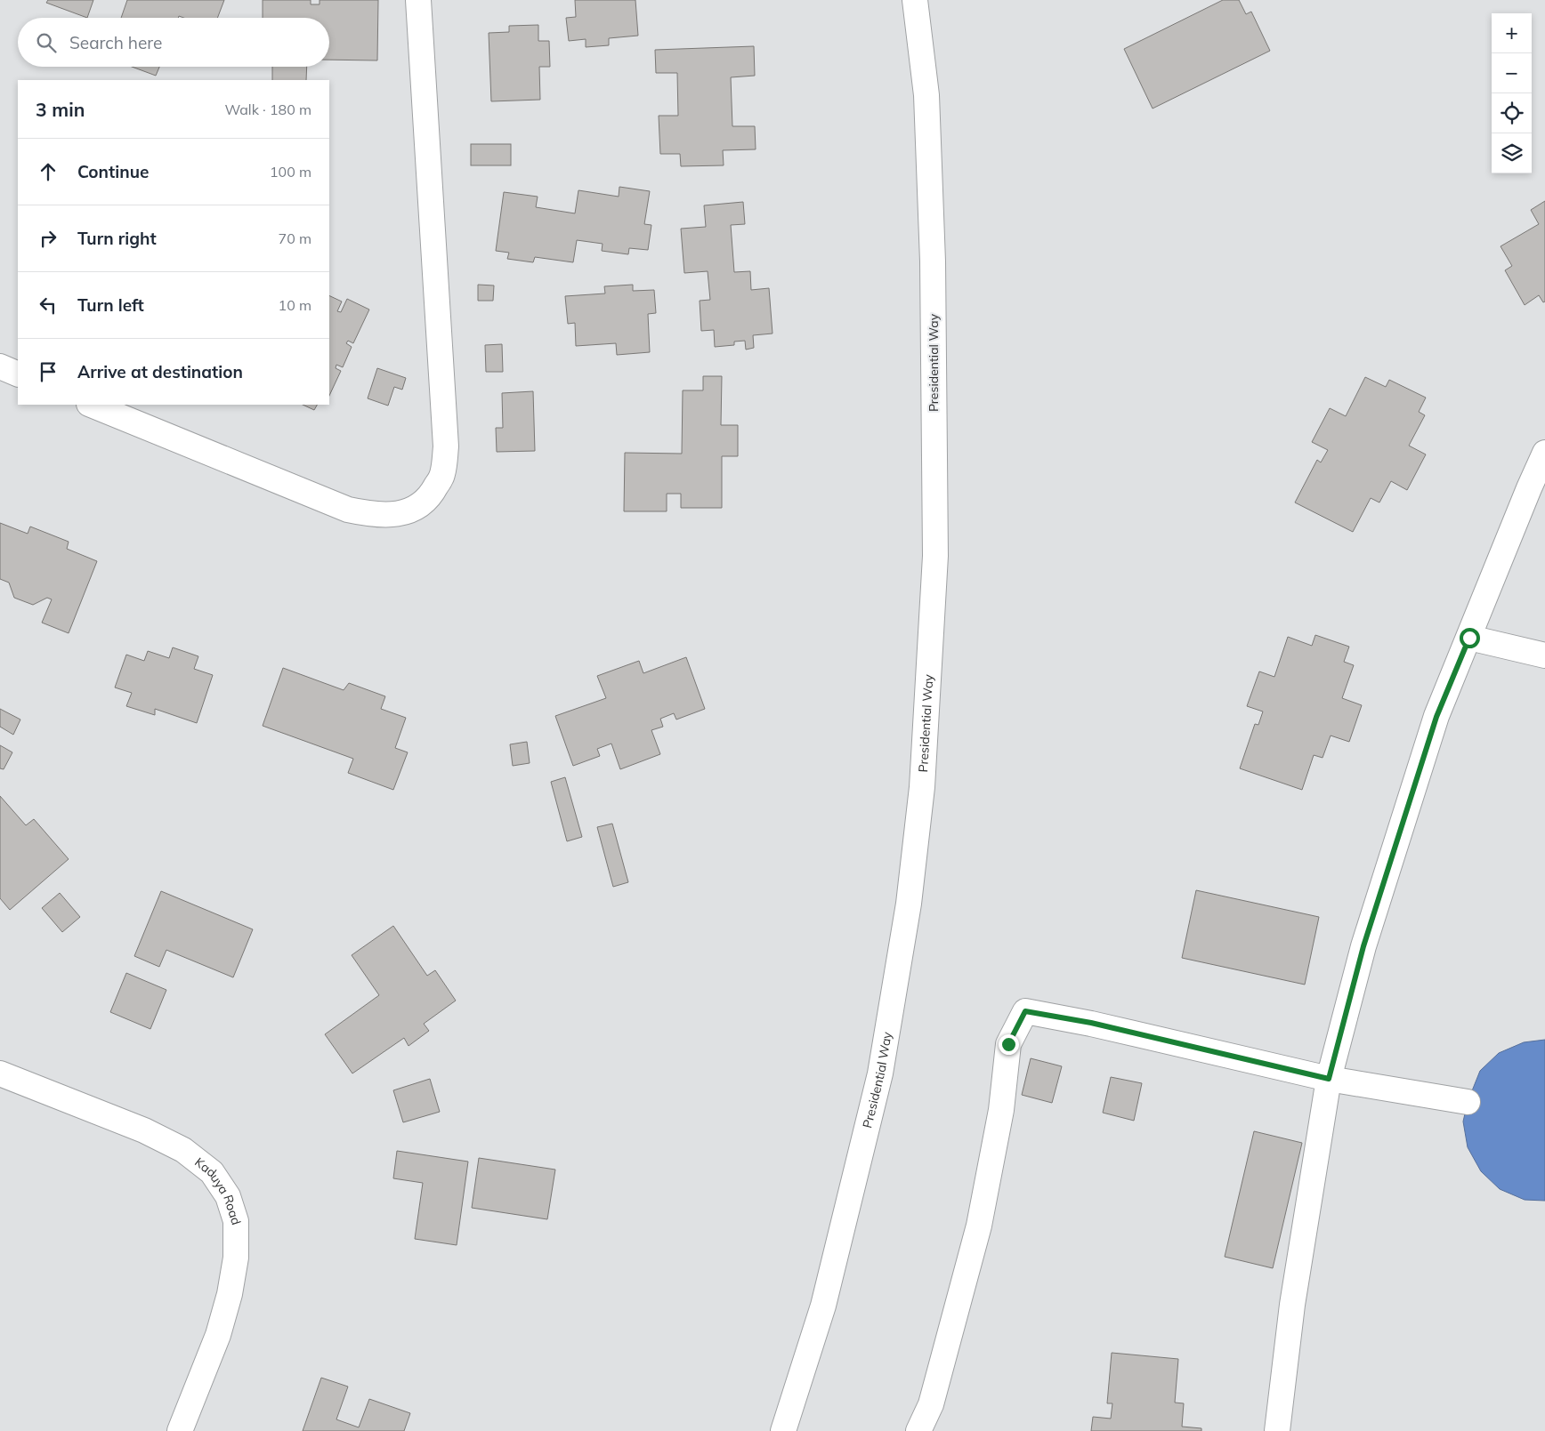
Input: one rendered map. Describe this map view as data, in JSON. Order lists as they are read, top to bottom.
{
  "streets": {
    "street": ["Presidential Way", "Kaduya Road"]
  },
  "page": {
    "map_buttons": ["+", "−"],
    "search": "Search here",
    "heading": ["3 min", "Walk · 180 m"],
    "list": [
      ["Continue", "100 m"],
      ["Turn right", "70 m"],
      ["Turn left", "10 m"],
      "Arrive at destination"
    ]
  }
}
